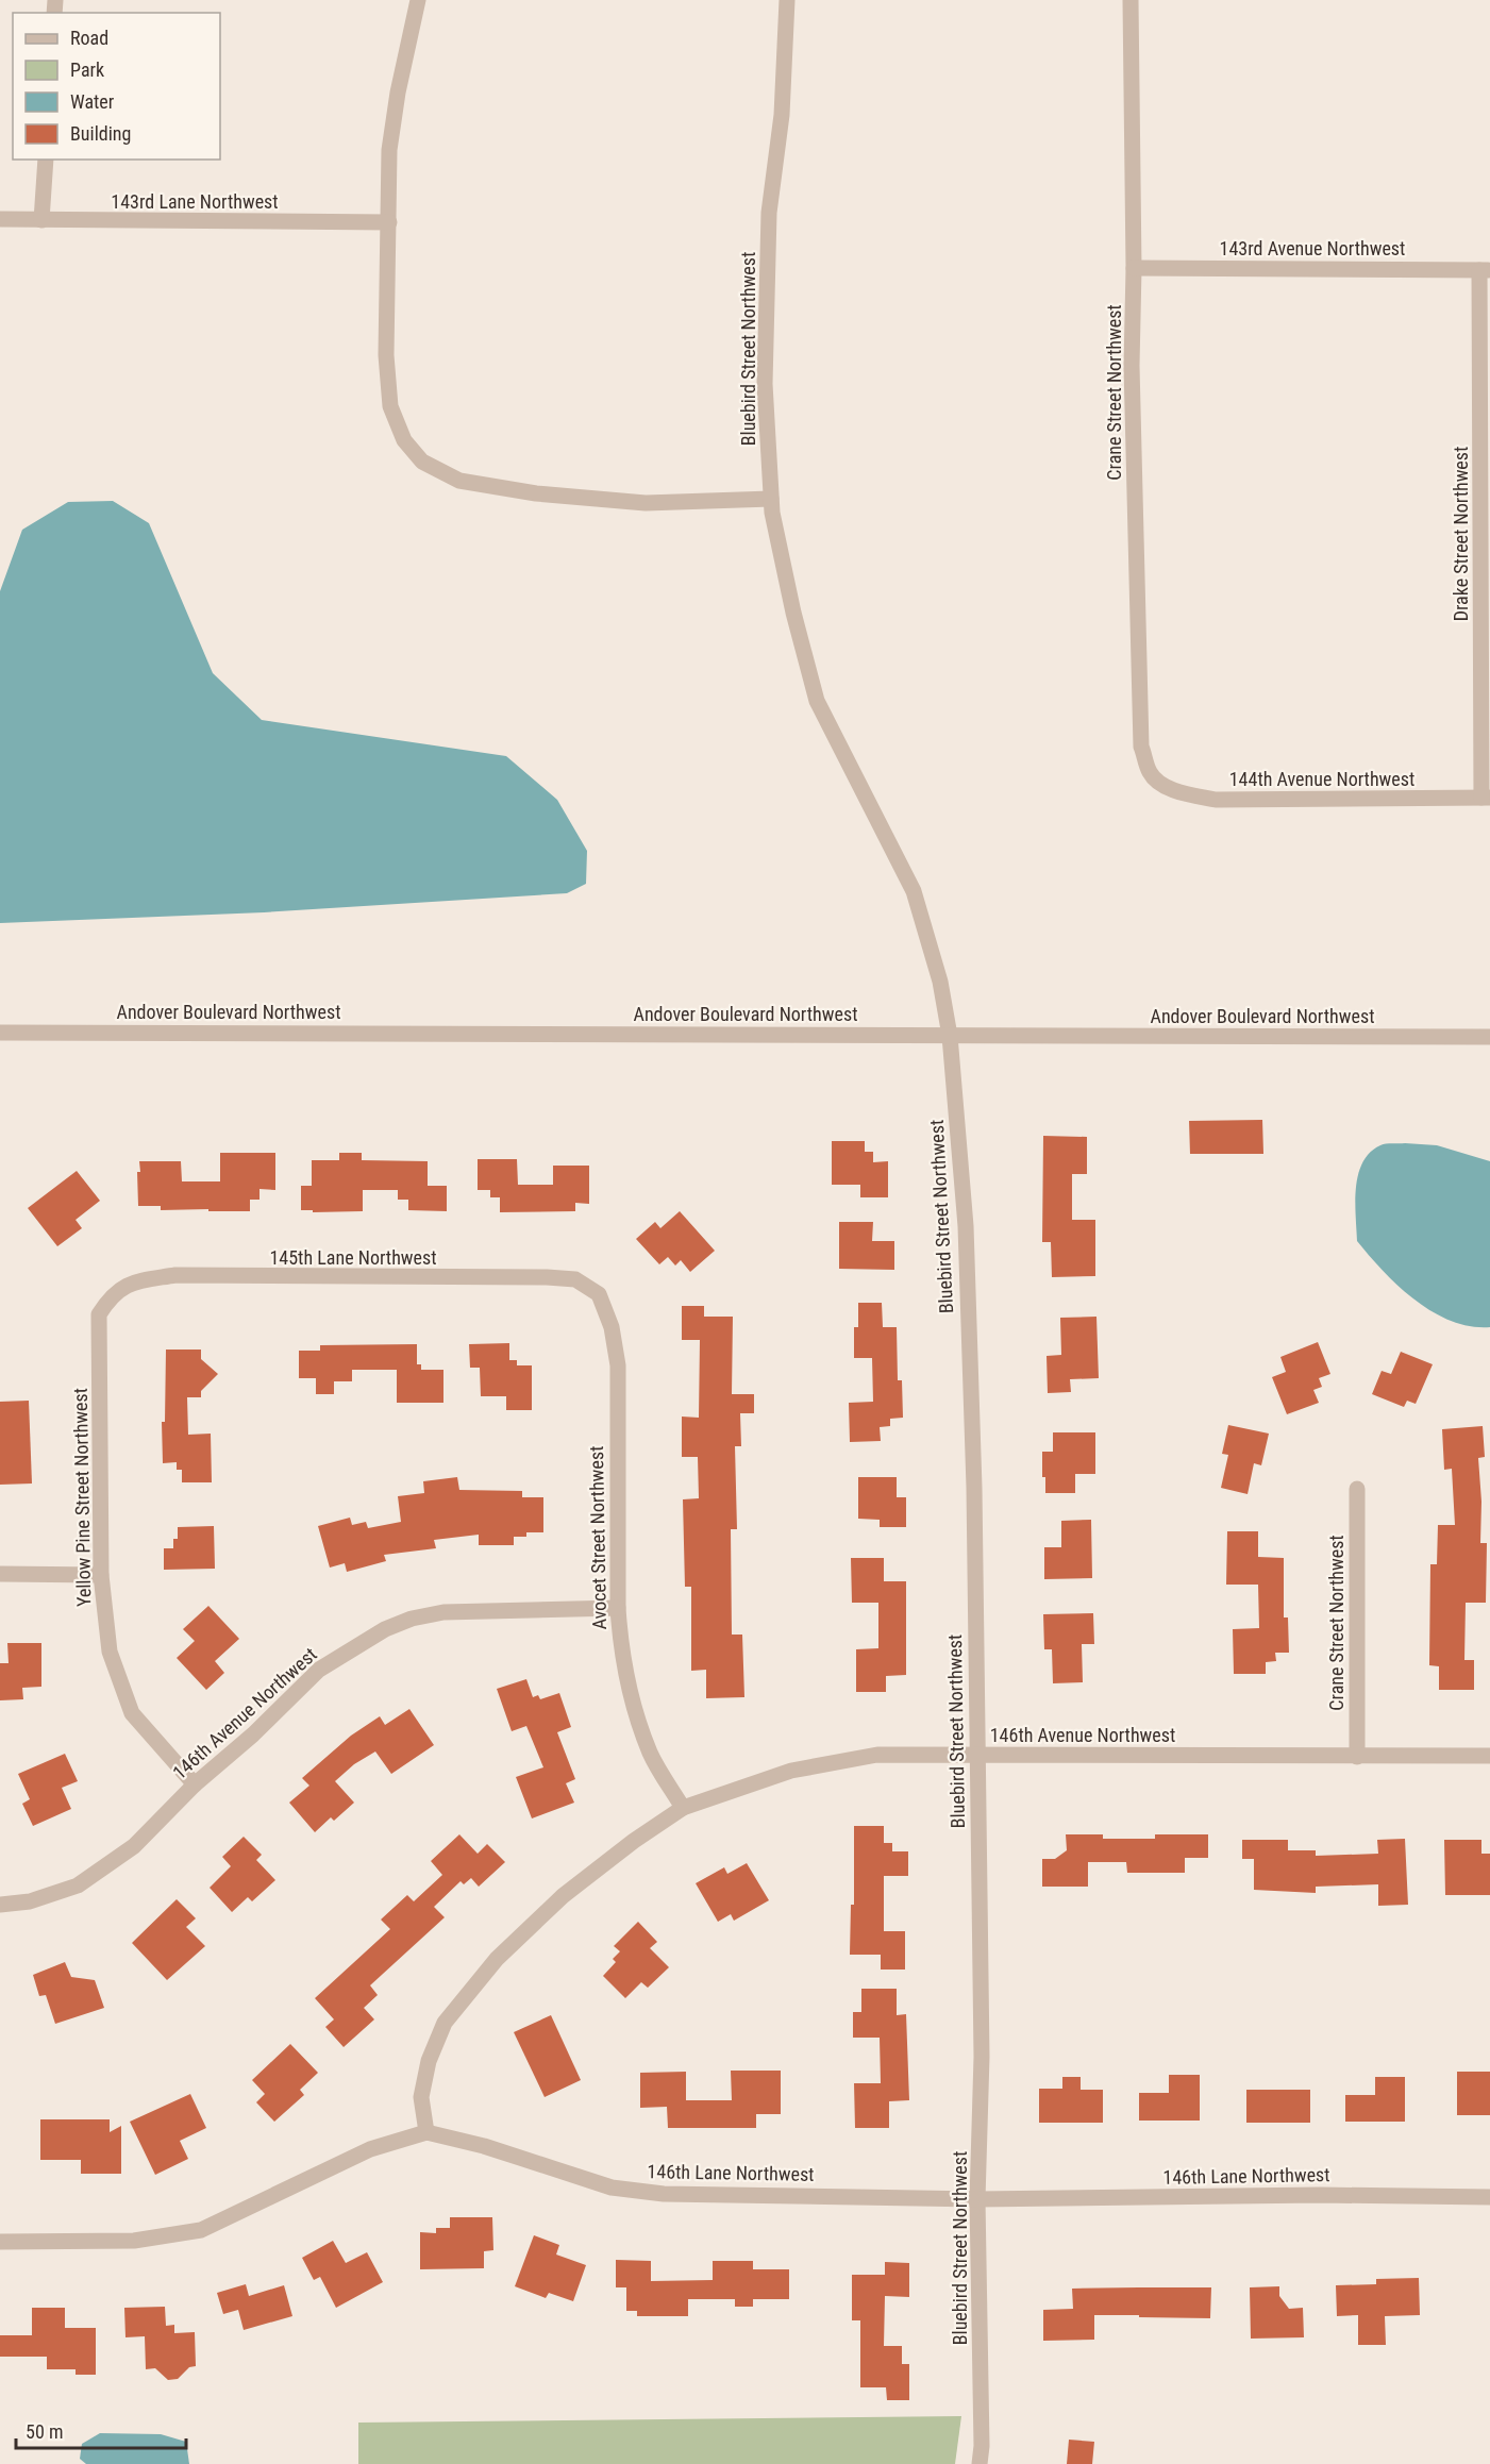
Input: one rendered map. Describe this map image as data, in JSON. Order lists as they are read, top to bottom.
{
  "streets": {
    "street": [
      "143rd Lane Northwest",
      "143rd Avenue Northwest",
      "Bluebird Street Northwest",
      "Crane Street Northwest",
      "Drake Street Northwest",
      "144th Avenue Northwest",
      "Andover Boulevard Northwest",
      "145th Lane Northwest",
      "Yellow Pine Street Northwest",
      "Avocet Street Northwest",
      "146th Avenue Northwest",
      "146th Lane Northwest"
    ]
  },
  "crossings": [
    ["143rd Avenue Northwest", "Crane Street Northwest"],
    ["143rd Avenue Northwest", "Drake Street Northwest"],
    ["Bluebird Street Northwest", "Andover Boulevard Northwest"],
    ["Bluebird Street Northwest", "146th Avenue Northwest"],
    ["Bluebird Street Northwest", "146th Lane Northwest"],
    ["Crane Street Northwest", "144th Avenue Northwest"],
    ["Crane Street Northwest", "146th Avenue Northwest"],
    ["Drake Street Northwest", "144th Avenue Northwest"],
    ["145th Lane Northwest", "Yellow Pine Street Northwest"],
    ["145th Lane Northwest", "Avocet Street Northwest"],
    ["Yellow Pine Street Northwest", "146th Avenue Northwest"],
    ["Avocet Street Northwest", "146th Avenue Northwest"],
    ["146th Avenue Northwest", "146th Lane Northwest"]
  ],
  "legend": [
    "Road",
    "Park",
    "Water",
    "Building"
  ],
  "scale_bar": "50 m"
}
